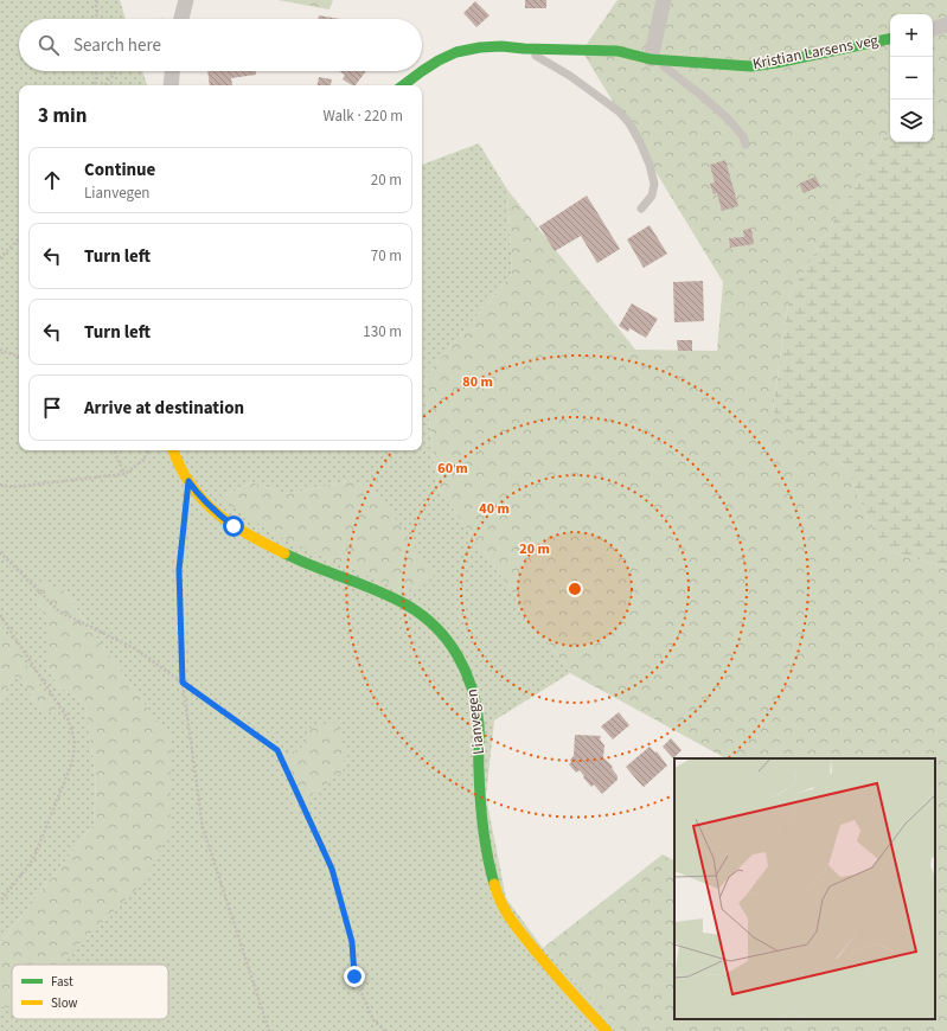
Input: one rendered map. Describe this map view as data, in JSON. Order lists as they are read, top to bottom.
{
  "streets": {
    "street": ["Kristian Larsens veg", "Lianvegen"]
  },
  "legend": ["Fast", "Slow"],
  "page": {
    "map_buttons": ["+", "−"],
    "search": "Search here",
    "heading": ["3 min", "Walk · 220 m"],
    "list": [
      ["Continue", "Lianvegen", "20 m"],
      ["Turn left", "70 m"],
      ["Turn left", "130 m"],
      "Arrive at destination"
    ]
  },
  "rings": [
    "80 m",
    "60 m",
    "40 m",
    "20 m"
  ]
}
